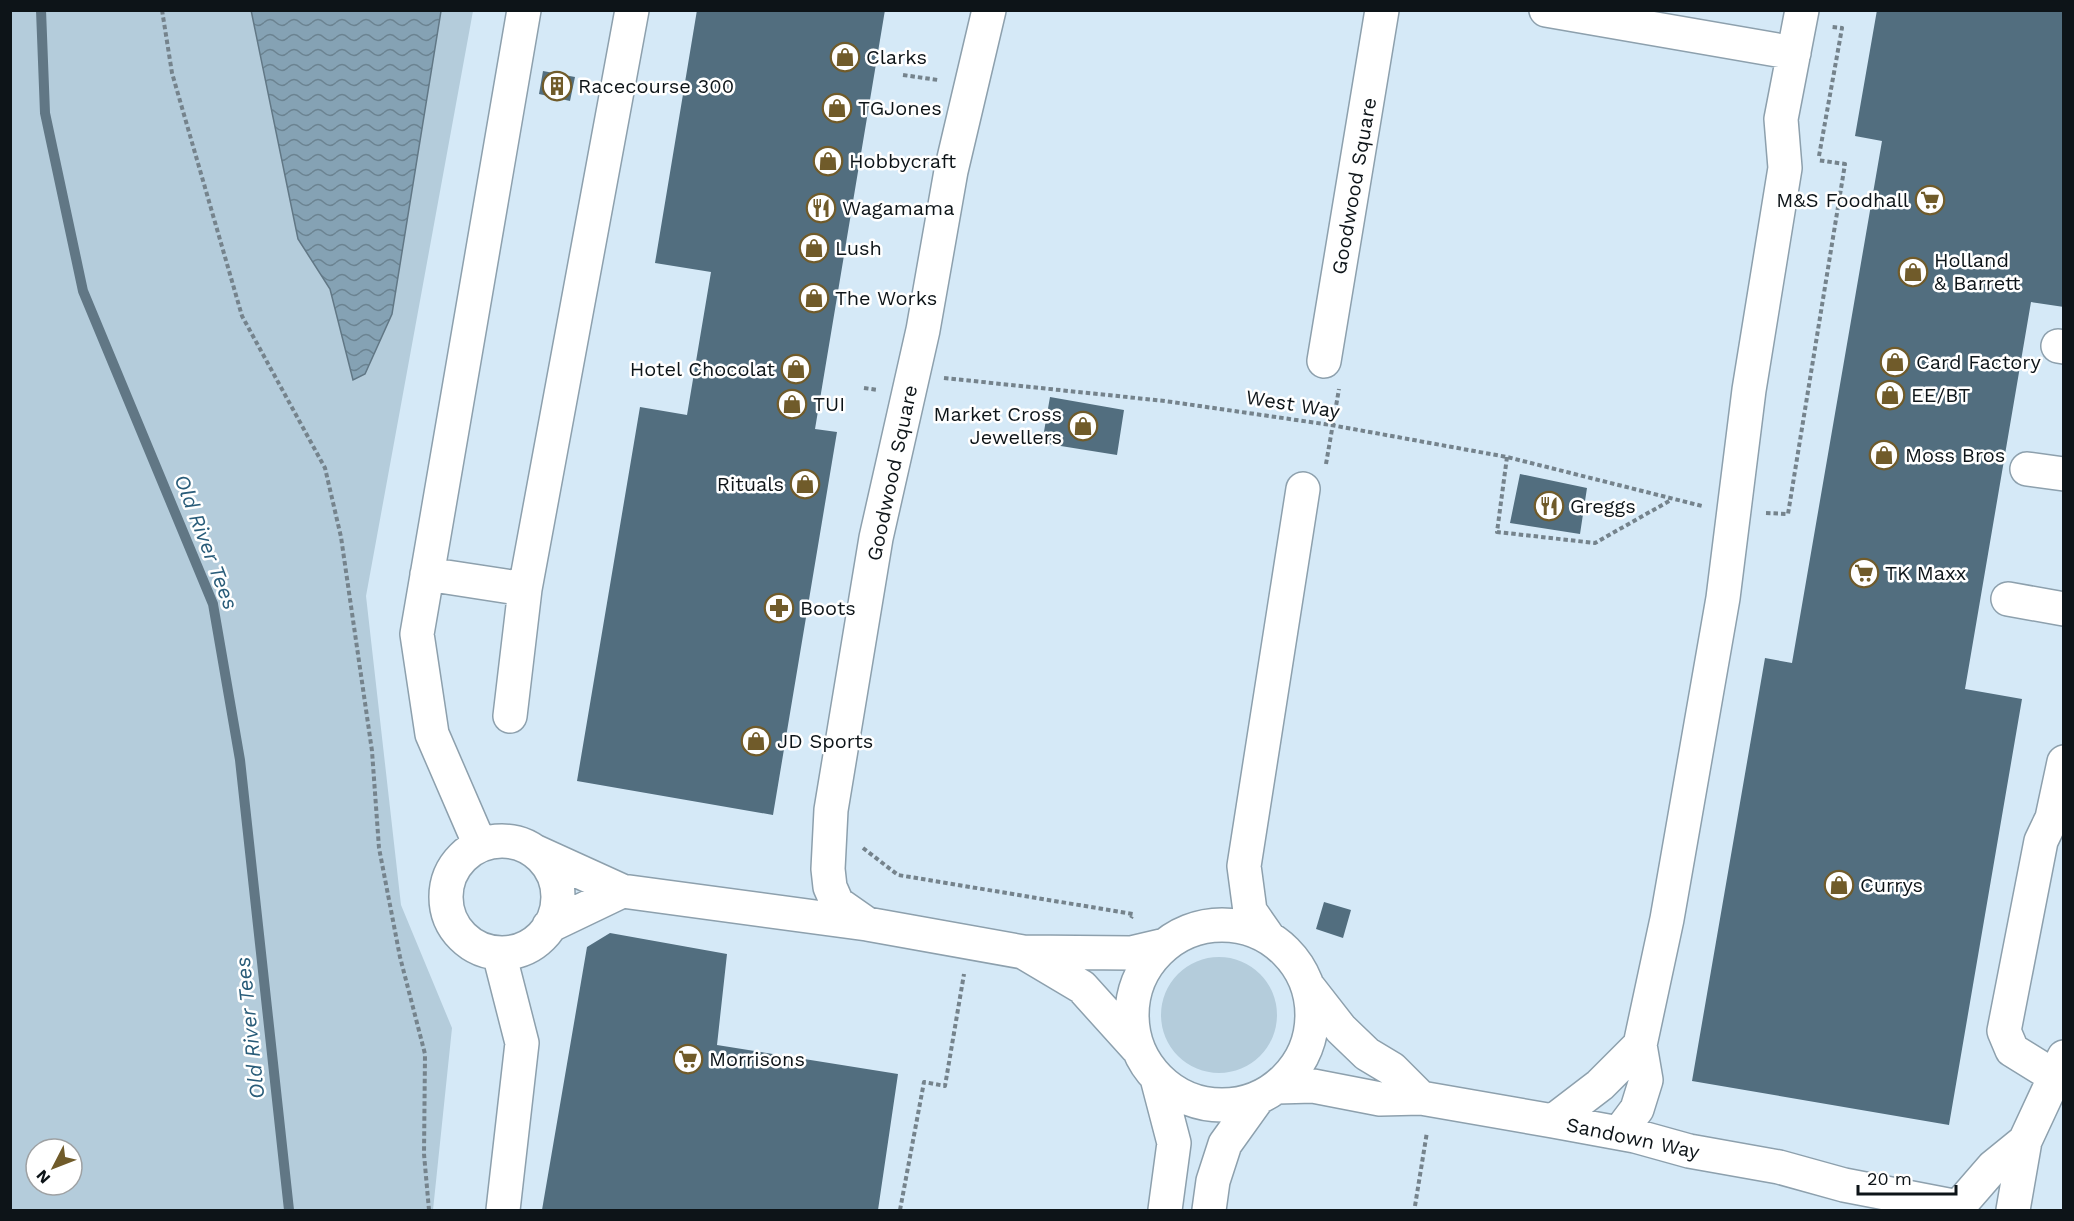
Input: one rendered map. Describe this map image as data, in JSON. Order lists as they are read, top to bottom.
{
  "streets": {
    "street": ["Goodwood Square", "Sandown Way"],
    "path": ["West Way"]
  },
  "crossings": [
    ["Goodwood Square", "West Way"]
  ],
  "water": ["Old River Tees"],
  "places": {
    "shop": [
      "Clarks",
      "TGJones",
      "Hobbycraft",
      "Lush",
      "Holland & Barrett",
      "The Works",
      "Card Factory",
      "Hotel Chocolat",
      "EE/BT",
      "TUI",
      "Market Cross Jewellers",
      "Moss Bros",
      "Rituals",
      "JD Sports",
      "Currys"
    ],
    "building": ["Racecourse 300"],
    "supermarket": ["M&S Foodhall", "TK Maxx", "Morrisons"],
    "restaurant": ["Wagamama", "Greggs"],
    "pharmacy": ["Boots"]
  },
  "scale_bar": "20 m",
  "north": "bottom left"
}
